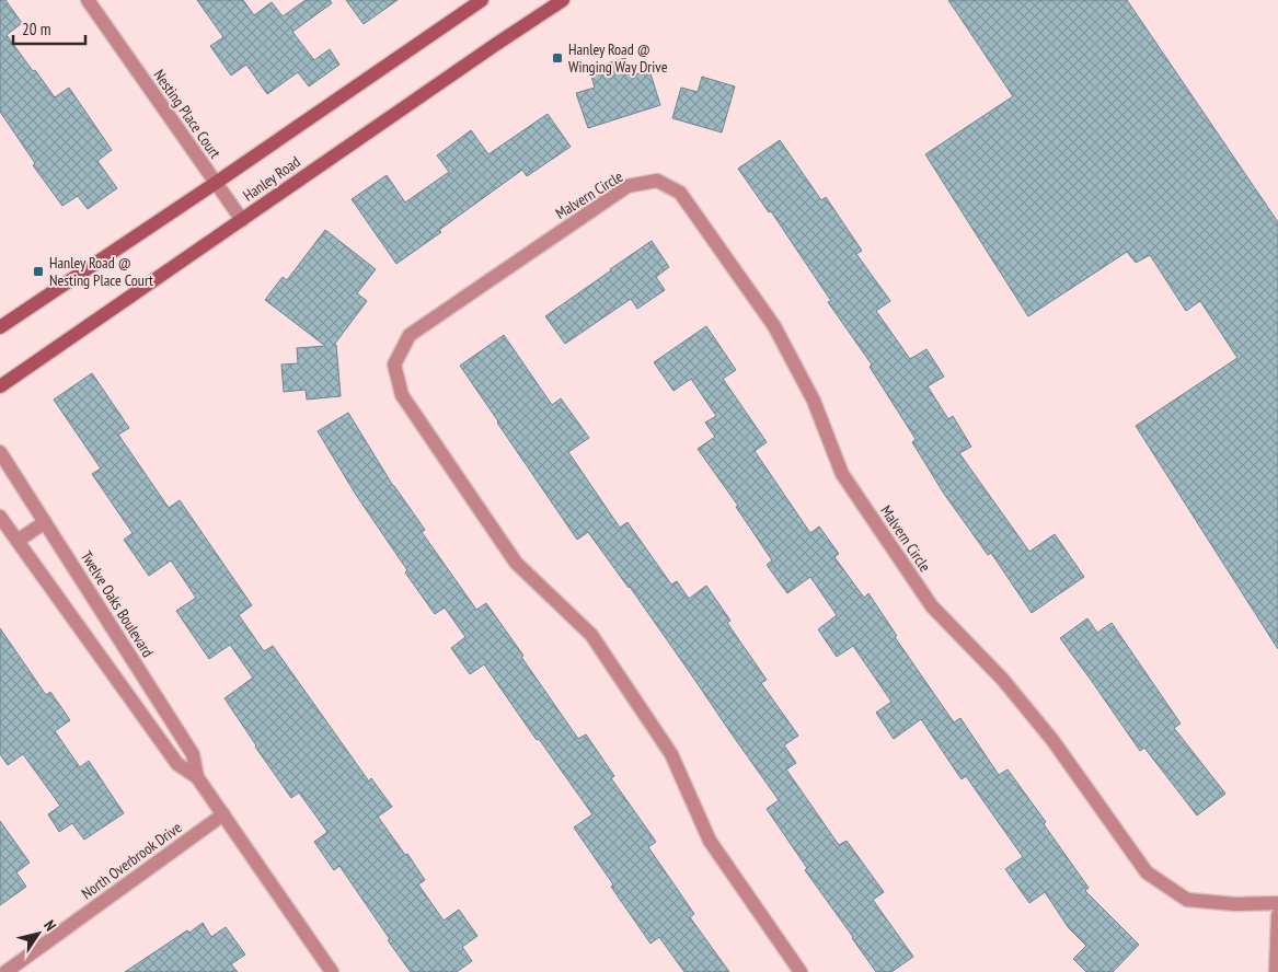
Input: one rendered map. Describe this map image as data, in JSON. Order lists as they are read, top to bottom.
{
  "streets": {
    "main road": ["Hanley Road"],
    "street": [
      "Nesting Place Court",
      "Malvern Circle",
      "Twelve Oaks Boulevard",
      "North Overbrook Drive"
    ]
  },
  "crossings": [
    ["Nesting Place Court", "Hanley Road"],
    ["Twelve Oaks Boulevard", "North Overbrook Drive"]
  ],
  "places": {
    "transit": ["Hanley Road @ Winging Way Drive", "Hanley Road @ Nesting Place Court"]
  },
  "scale_bar": "20 m",
  "north": "top right"
}
